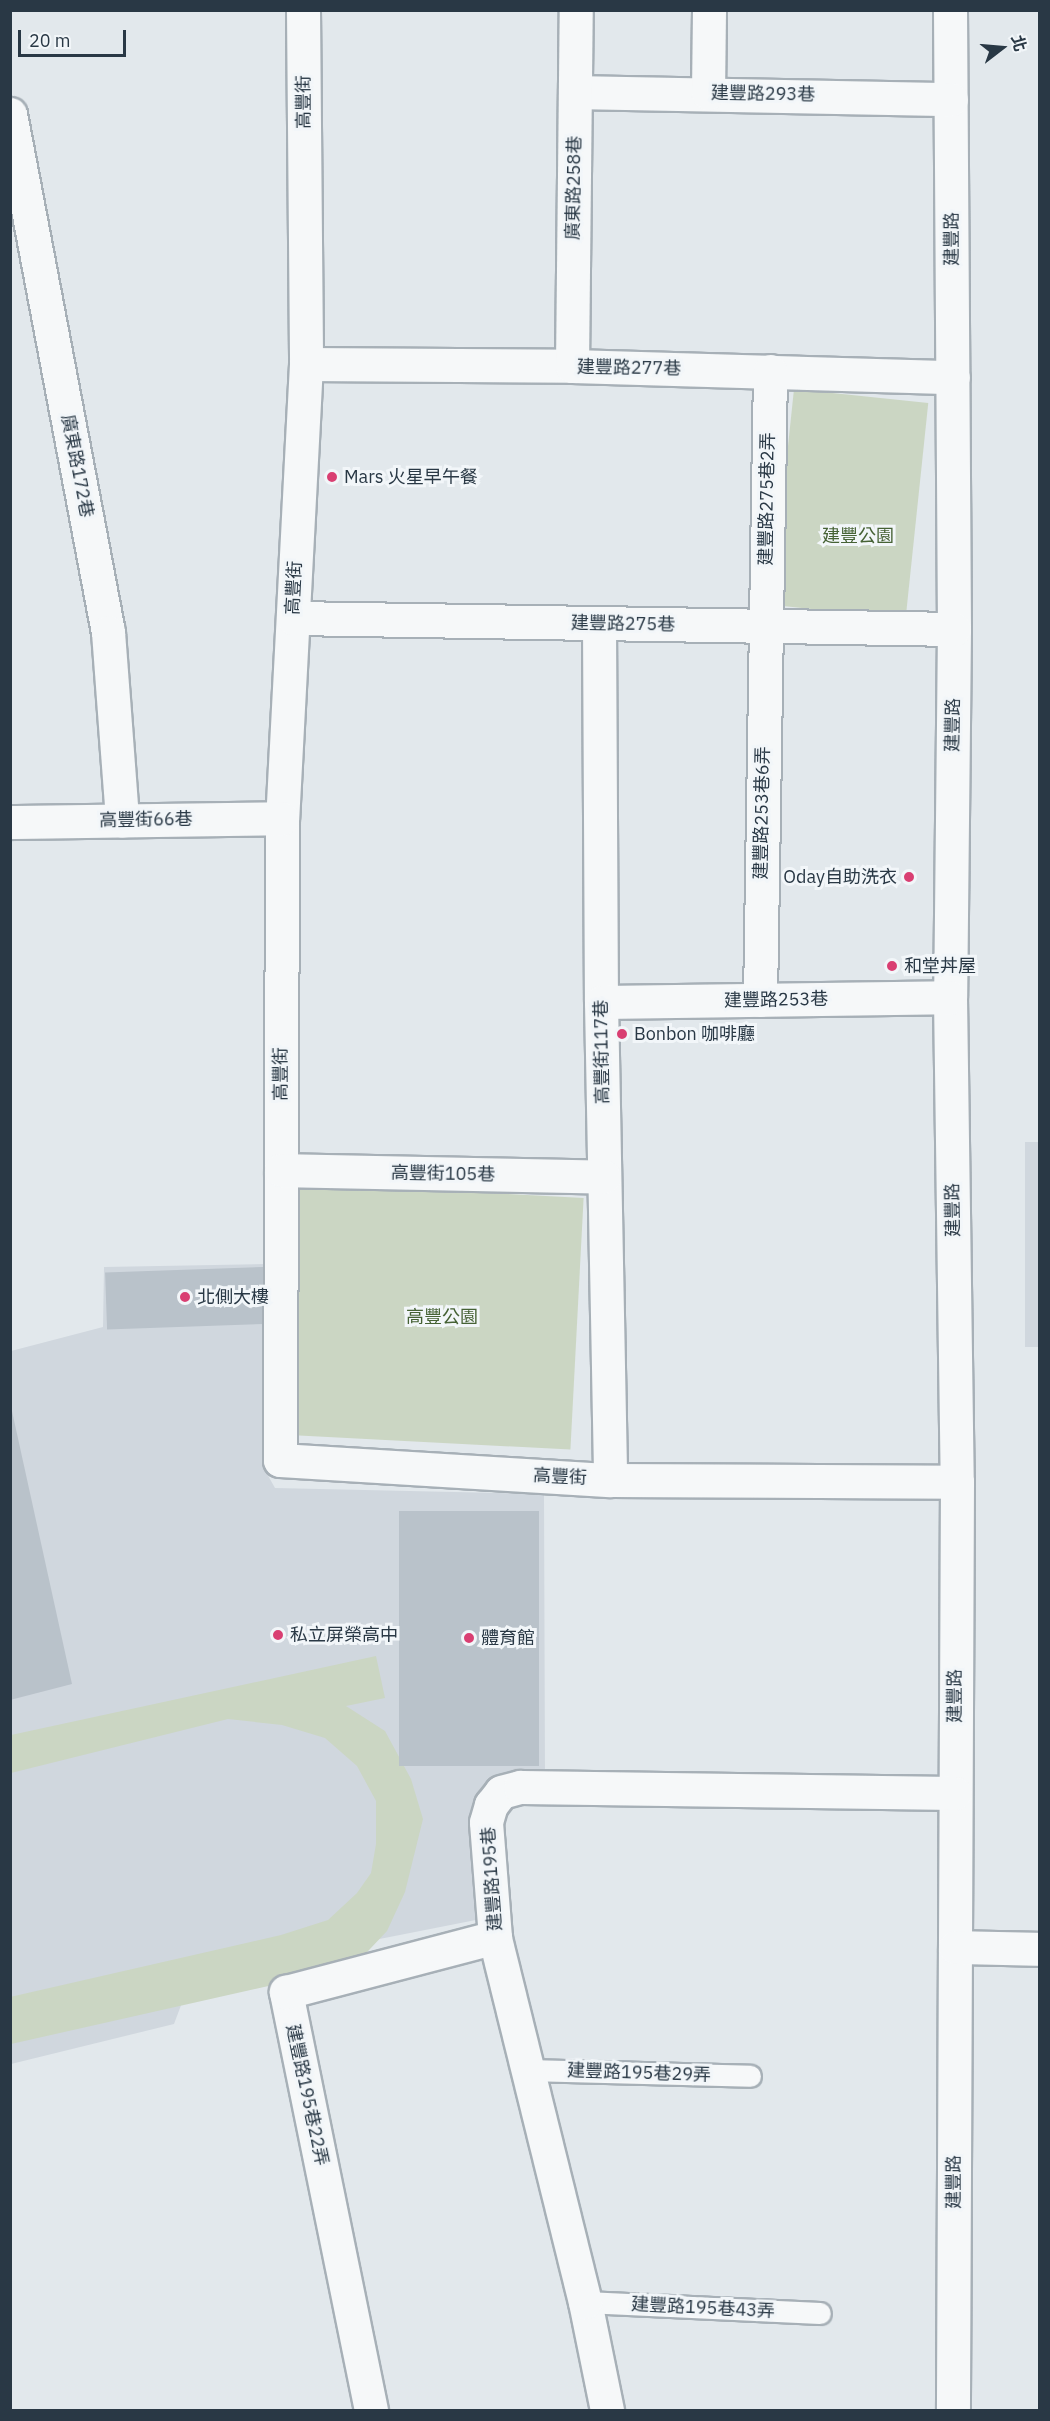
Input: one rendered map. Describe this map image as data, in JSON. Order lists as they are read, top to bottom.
{
  "streets": {
    "street": [
      "建豐路293巷",
      "高豐街",
      "廣東路258巷",
      "建豐路",
      "建豐路277巷",
      "廣東路172巷",
      "建豐路275巷2弄",
      "建豐路275巷",
      "建豐路253巷6弄",
      "高豐街66巷",
      "建豐路253巷",
      "高豐街117巷",
      "高豐街105巷",
      "建豐路195巷",
      "建豐路195巷22弄"
    ],
    "lane": ["建豐路195巷29弄", "建豐路195巷43弄"]
  },
  "crossings": [
    ["建豐路293巷", "廣東路258巷"],
    ["建豐路293巷", "建豐路"],
    ["高豐街", "建豐路"],
    ["高豐街", "建豐路277巷"],
    ["高豐街", "建豐路275巷"],
    ["高豐街", "高豐街66巷"],
    ["高豐街", "高豐街117巷"],
    ["高豐街", "高豐街105巷"],
    ["廣東路258巷", "建豐路277巷"],
    ["建豐路", "建豐路277巷"],
    ["建豐路", "建豐路275巷"],
    ["建豐路", "建豐路253巷"],
    ["建豐路", "建豐路195巷"],
    ["建豐路277巷", "建豐路275巷2弄"],
    ["廣東路172巷", "高豐街66巷"],
    ["建豐路275巷2弄", "建豐路275巷"],
    ["建豐路275巷2弄", "建豐路253巷6弄"],
    ["建豐路275巷", "建豐路253巷6弄"],
    ["建豐路275巷", "高豐街117巷"],
    ["建豐路253巷6弄", "建豐路253巷"],
    ["建豐路253巷", "高豐街117巷"],
    ["高豐街117巷", "高豐街105巷"],
    ["建豐路195巷", "建豐路195巷29弄"],
    ["建豐路195巷", "建豐路195巷22弄"],
    ["建豐路195巷", "建豐路195巷43弄"]
  ],
  "parks": ["建豐公園", "高豐公園"],
  "places": [
    "Mars 火星早午餐",
    "Oday自助洗衣",
    "和堂丼屋",
    "Bonbon 咖啡廳",
    "北側大樓",
    "私立屏榮高中",
    "體育館"
  ],
  "scale_bar": "20 m",
  "north": "right"
}
